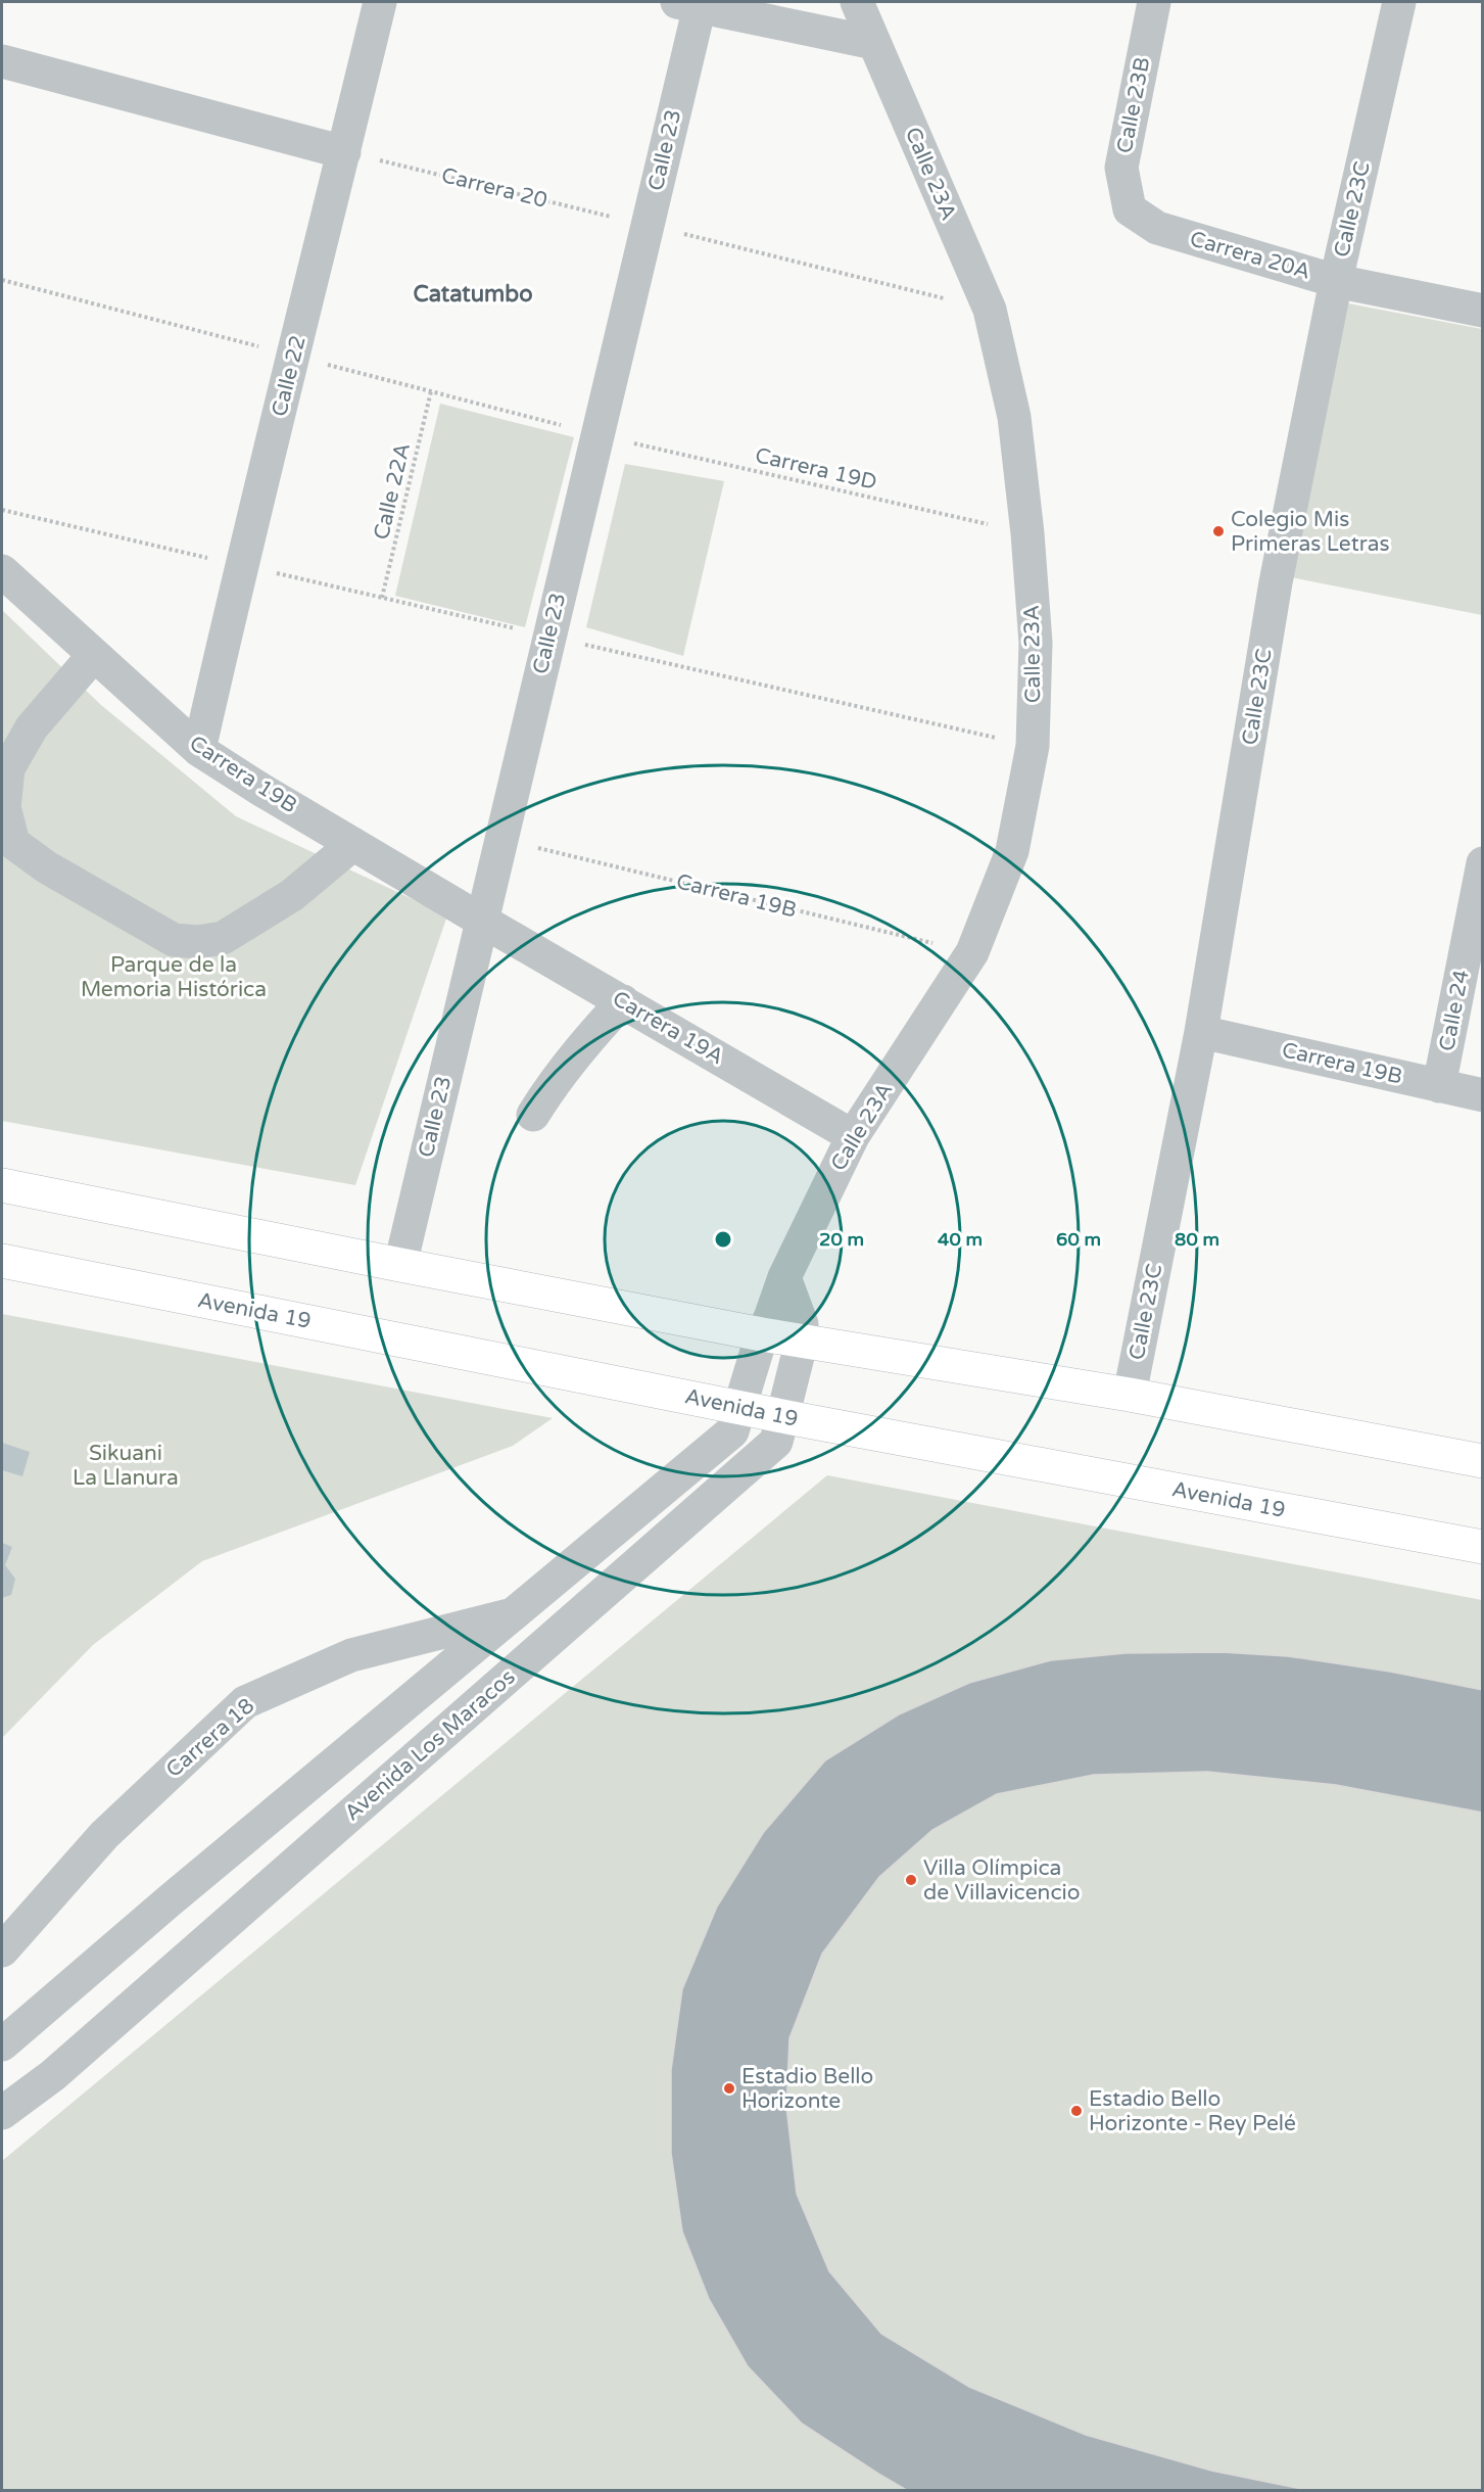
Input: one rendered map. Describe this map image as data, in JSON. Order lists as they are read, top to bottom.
{
  "streets": {
    "main road": ["Avenida 19"],
    "street": [
      "Calle 23B",
      "Calle 23",
      "Calle 23A",
      "Calle 23C",
      "Carrera 20A",
      "Calle 22",
      "Carrera 19B",
      "Calle 24",
      "Carrera 19A",
      "Carrera 18",
      "Avenida Los Maracos"
    ],
    "path": ["Carrera 20", "Carrera 19D", "Calle 22A"]
  },
  "crossings": [
    ["Calle 23B", "Carrera 20A"],
    ["Calle 23", "Carrera 20"],
    ["Calle 23", "Carrera 19D"],
    ["Calle 23", "Carrera 19B"],
    ["Calle 23", "Carrera 19A"],
    ["Calle 23A", "Carrera 20"],
    ["Calle 23A", "Carrera 19D"],
    ["Calle 23A", "Carrera 19B"],
    ["Calle 23A", "Carrera 19A"],
    ["Calle 23A", "Avenida Los Maracos"],
    ["Carrera 20", "Calle 22"],
    ["Calle 23C", "Carrera 20A"],
    ["Calle 23C", "Carrera 19B"],
    ["Calle 22", "Carrera 19B"],
    ["Carrera 19B", "Calle 24"],
    ["Carrera 19B", "Carrera 19A"],
    ["Avenida 19", "Avenida Los Maracos"],
    ["Carrera 18", "Avenida Los Maracos"]
  ],
  "districts": ["Catatumbo"],
  "parks": ["Parque de la Memoria Histórica", "Sikuani La Llanura"],
  "places": [
    "Colegio Mis Primeras Letras",
    "Villa Olímpica de Villavicencio",
    "Estadio Bello Horizonte",
    "Estadio Bello Horizonte - Rey Pelé"
  ],
  "rings": [
    "20 m",
    "40 m",
    "60 m",
    "80 m"
  ]
}
